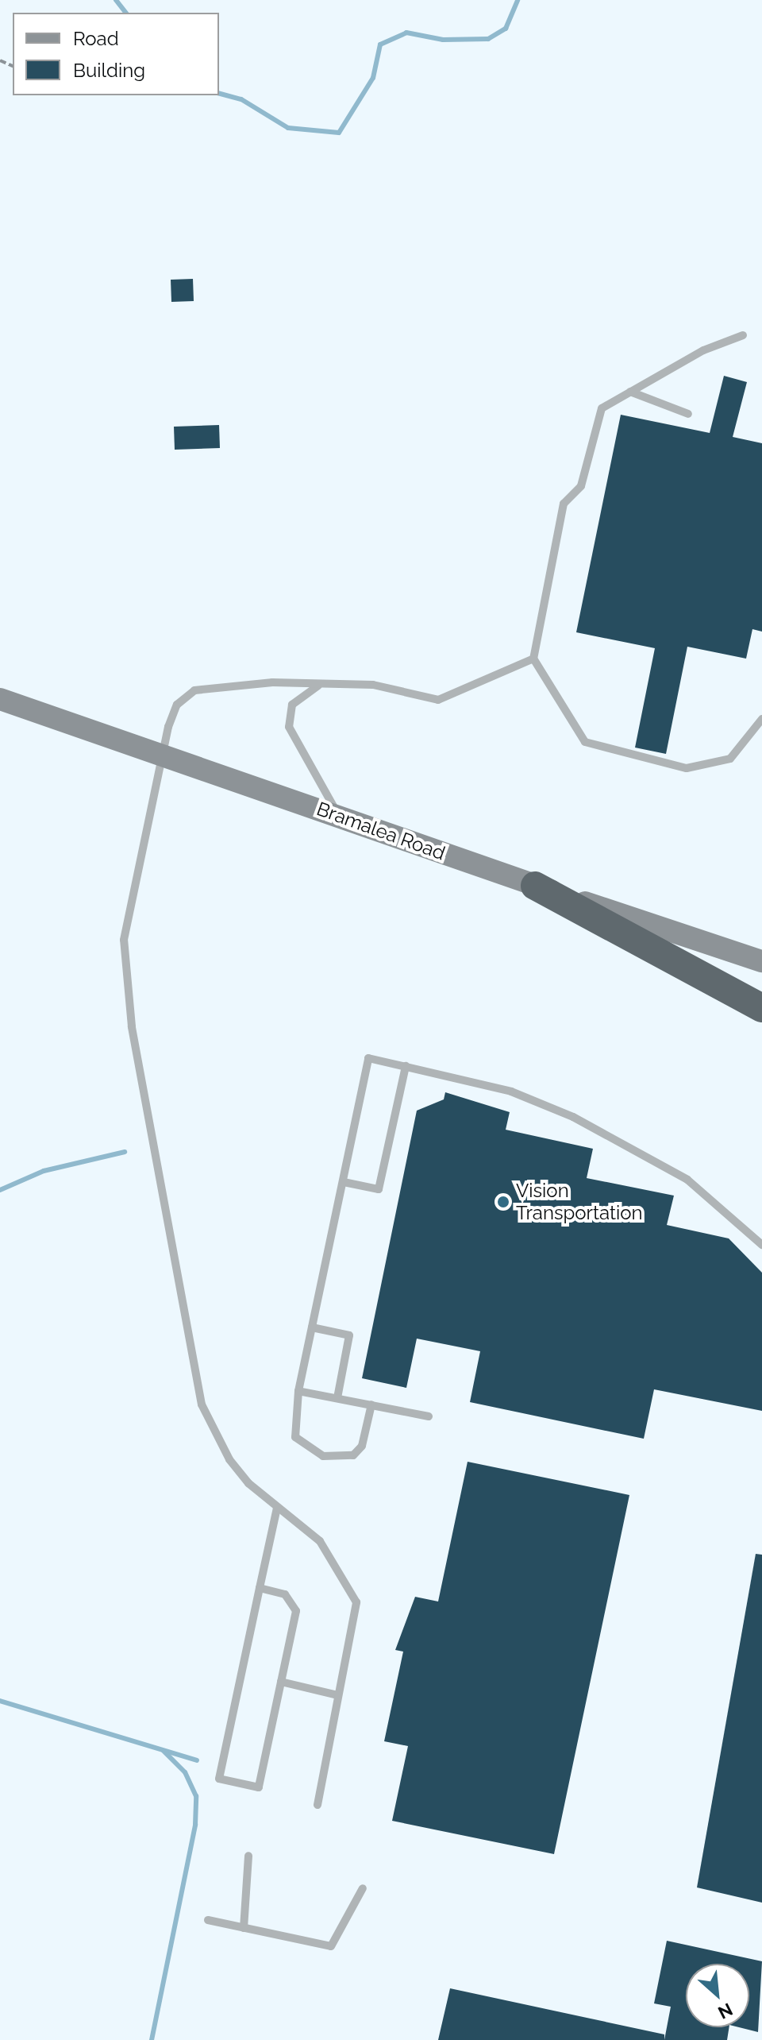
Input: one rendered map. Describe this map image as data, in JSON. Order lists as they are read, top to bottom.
{
  "streets": {
    "main road": ["Bramalea Road"]
  },
  "places": ["Vision Transportation"],
  "legend": ["Road", "Building"],
  "north": "bottom right"
}
